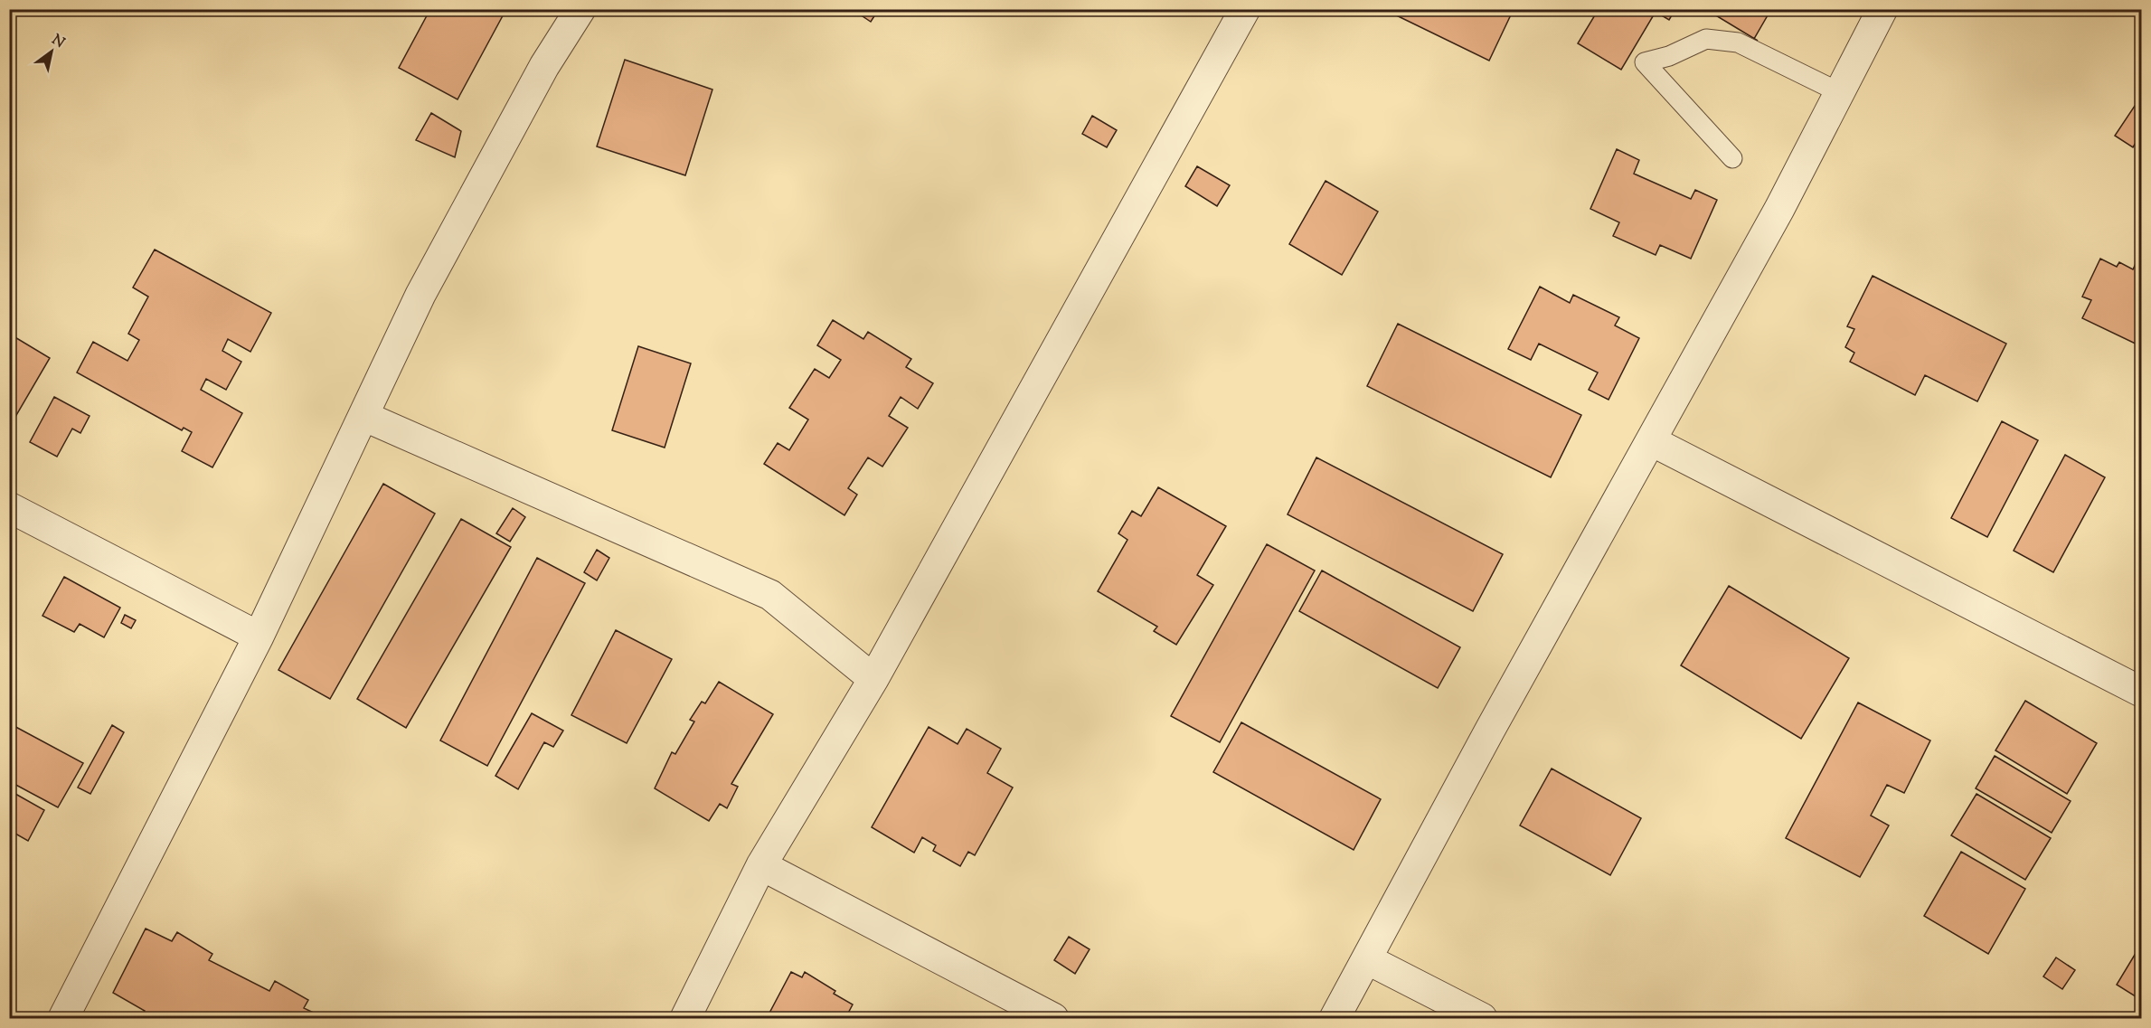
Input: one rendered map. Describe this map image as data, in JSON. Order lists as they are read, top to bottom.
{
  "north": "top right"
}
